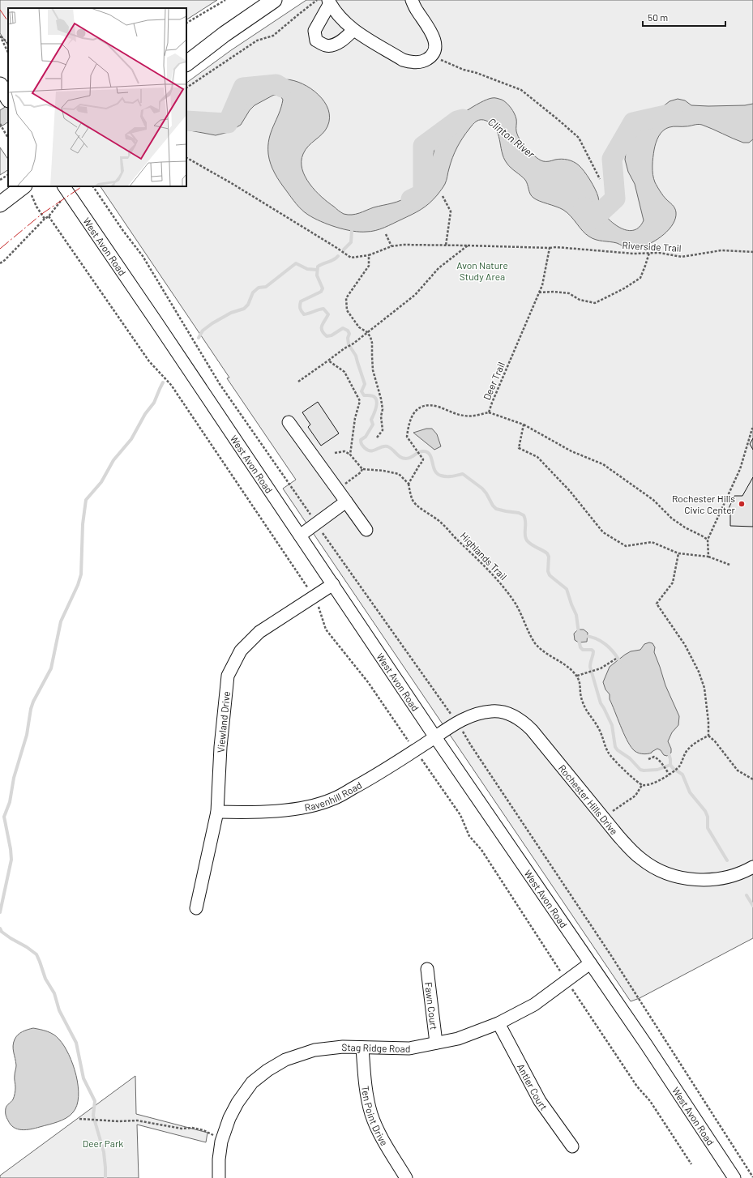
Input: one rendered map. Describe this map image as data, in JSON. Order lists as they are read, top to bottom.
{
  "streets": {
    "street": [
      "West Avon Road",
      "Viewland Drive",
      "Ravenhill Road",
      "Rochester Hills Drive",
      "Fawn Court",
      "Stag Ridge Road",
      "Antler Court",
      "Ten Point Drive"
    ],
    "path": ["Riverside Trail", "Deer Trail", "Highlands Trail"]
  },
  "crossings": [
    ["West Avon Road", "Viewland Drive"],
    ["West Avon Road", "Ravenhill Road"],
    ["West Avon Road", "Rochester Hills Drive"],
    ["West Avon Road", "Stag Ridge Road"],
    ["Riverside Trail", "Deer Trail"],
    ["Deer Trail", "Highlands Trail"],
    ["Viewland Drive", "Ravenhill Road"],
    ["Ravenhill Road", "Rochester Hills Drive"],
    ["Fawn Court", "Stag Ridge Road"],
    ["Stag Ridge Road", "Antler Court"],
    ["Stag Ridge Road", "Ten Point Drive"]
  ],
  "water": ["Clinton River"],
  "parks": ["Avon Nature Study Area", "Deer Park"],
  "places": ["Rochester Hills Civic Center"],
  "scale_bar": "50 m"
}
